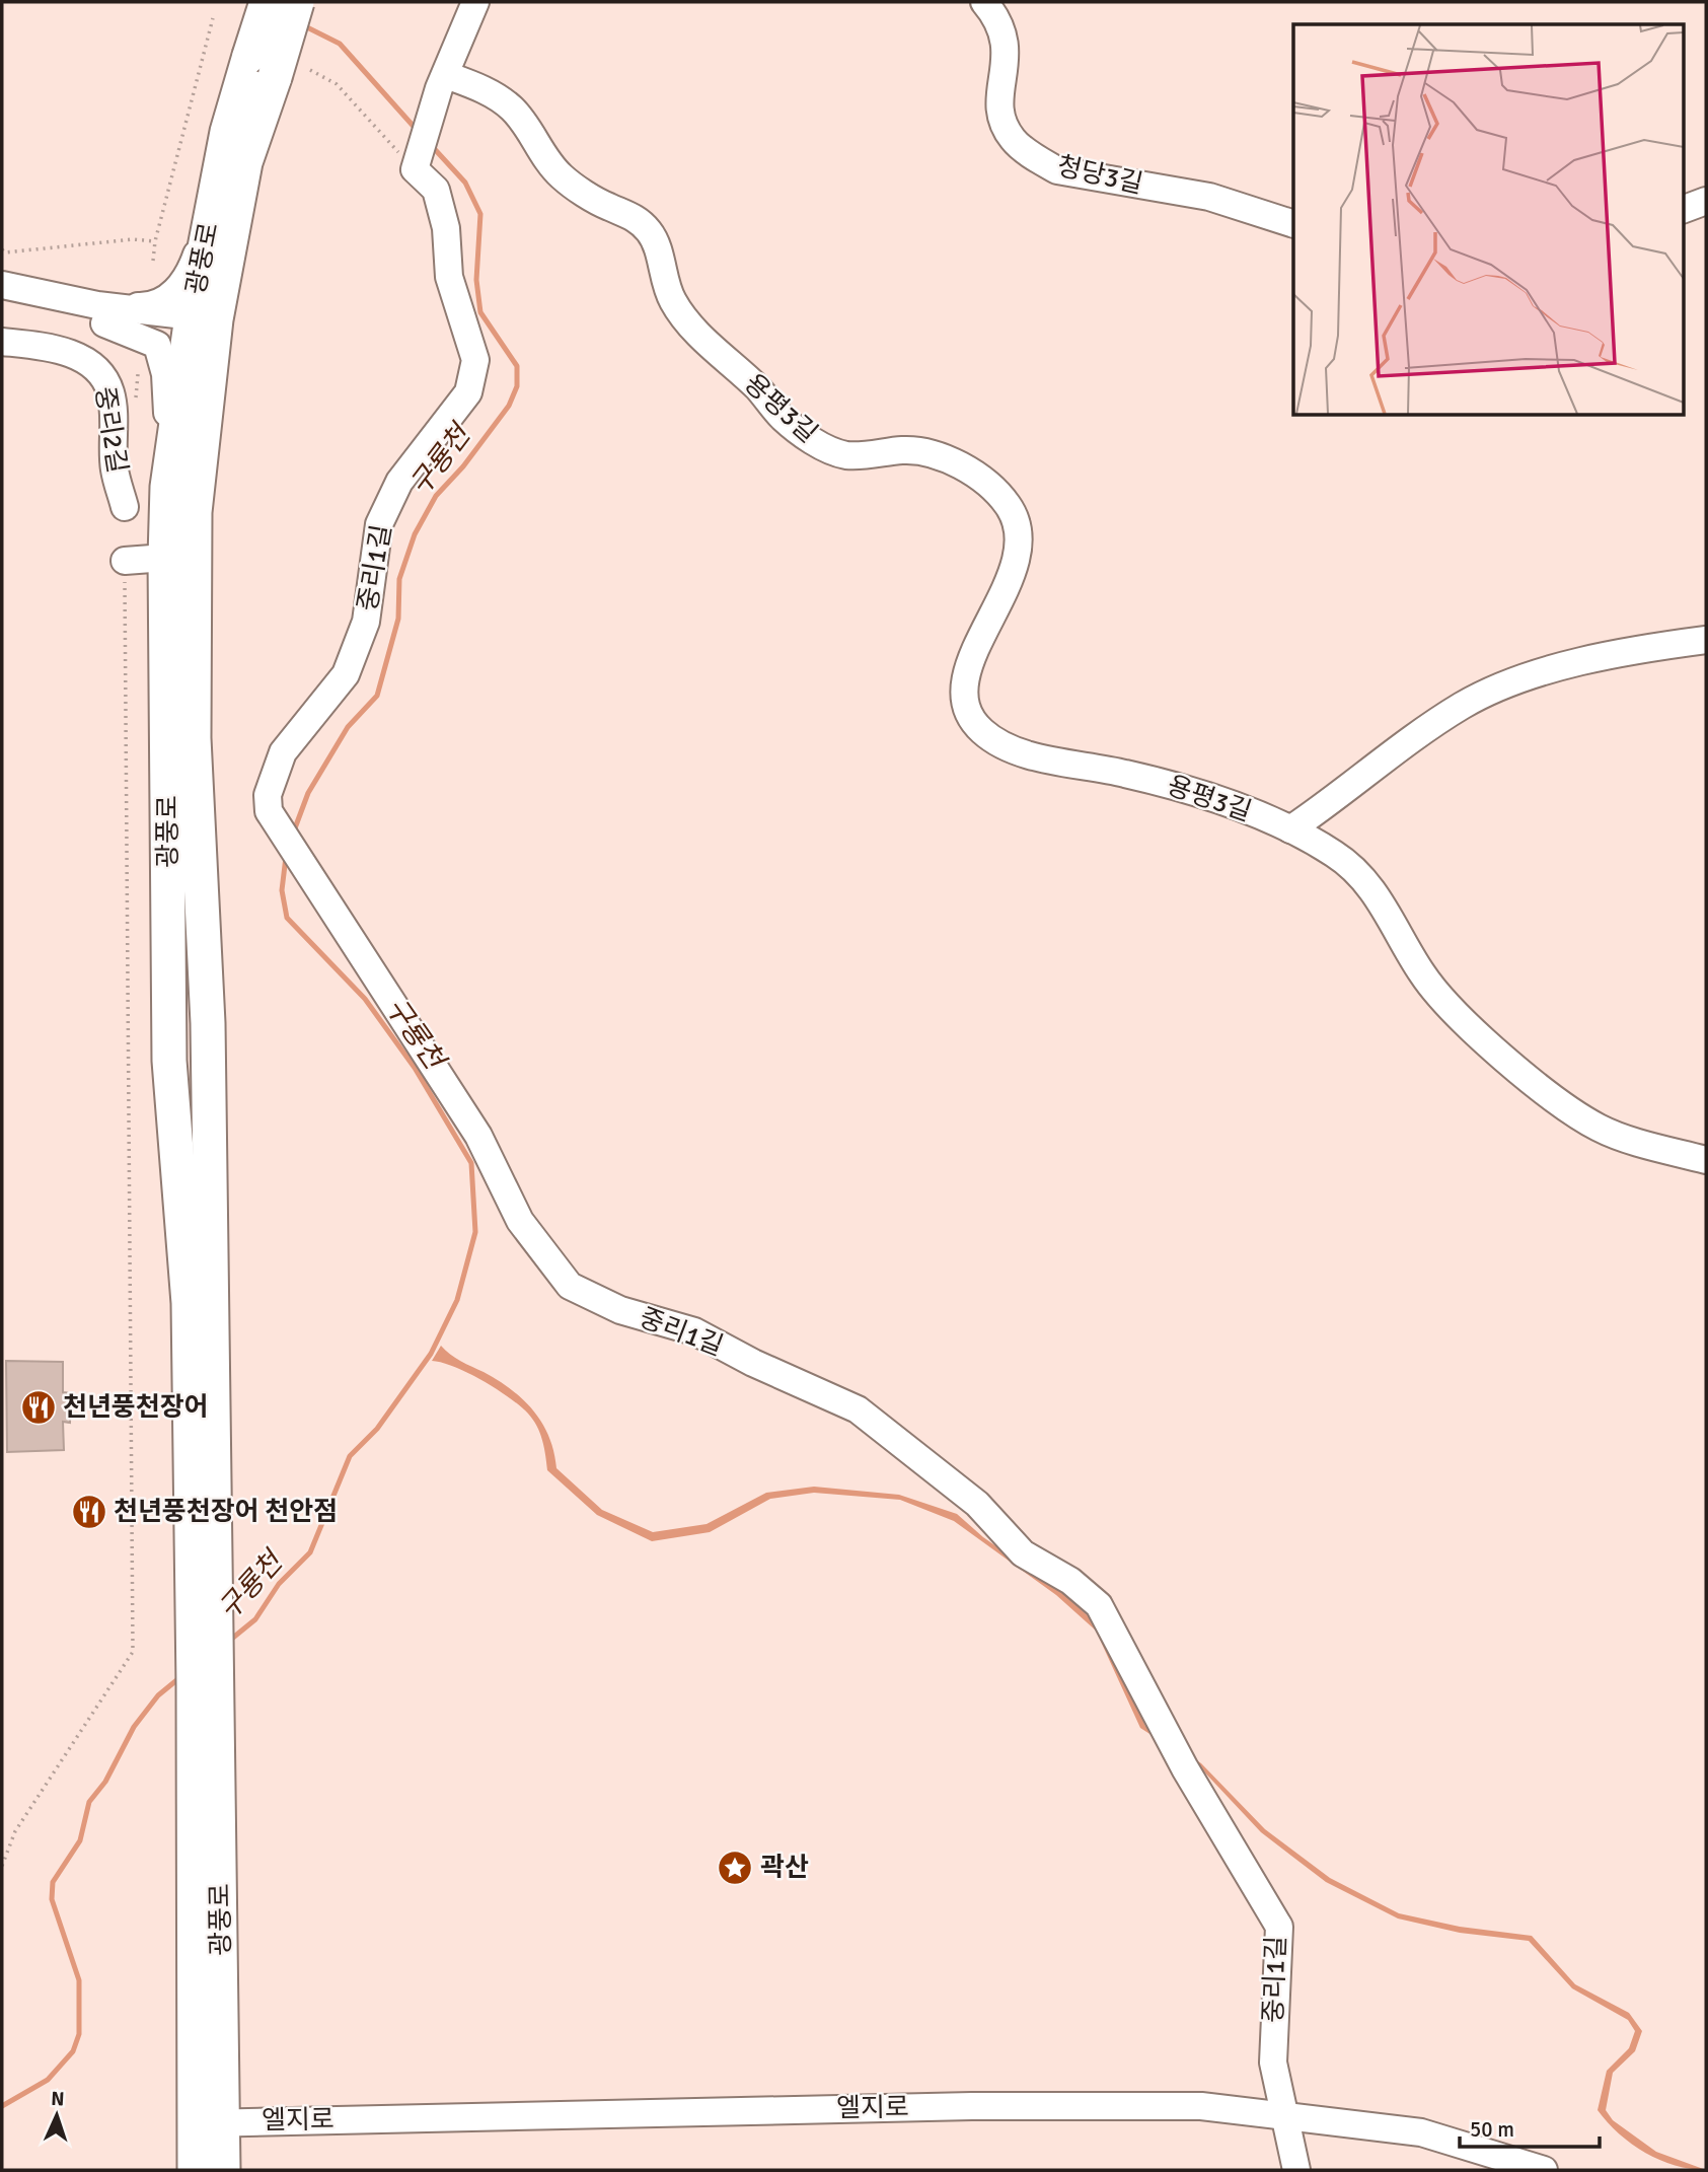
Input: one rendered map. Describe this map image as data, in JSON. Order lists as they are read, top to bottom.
{
  "streets": {
    "main road": ["광풍로"],
    "street": [
      "청당3길",
      "용평3길",
      "중리2길",
      "중리1길",
      "엘지로"
    ]
  },
  "crossings": [
    ["광풍로", "엘지로"],
    ["중리1길", "엘지로"]
  ],
  "water": ["구룡천"],
  "places": {
    "restaurant": ["천년풍천장어", "천년풍천장어 천안점"],
    "place": ["곽산"]
  },
  "scale_bar": "50 m",
  "north": "top"
}
